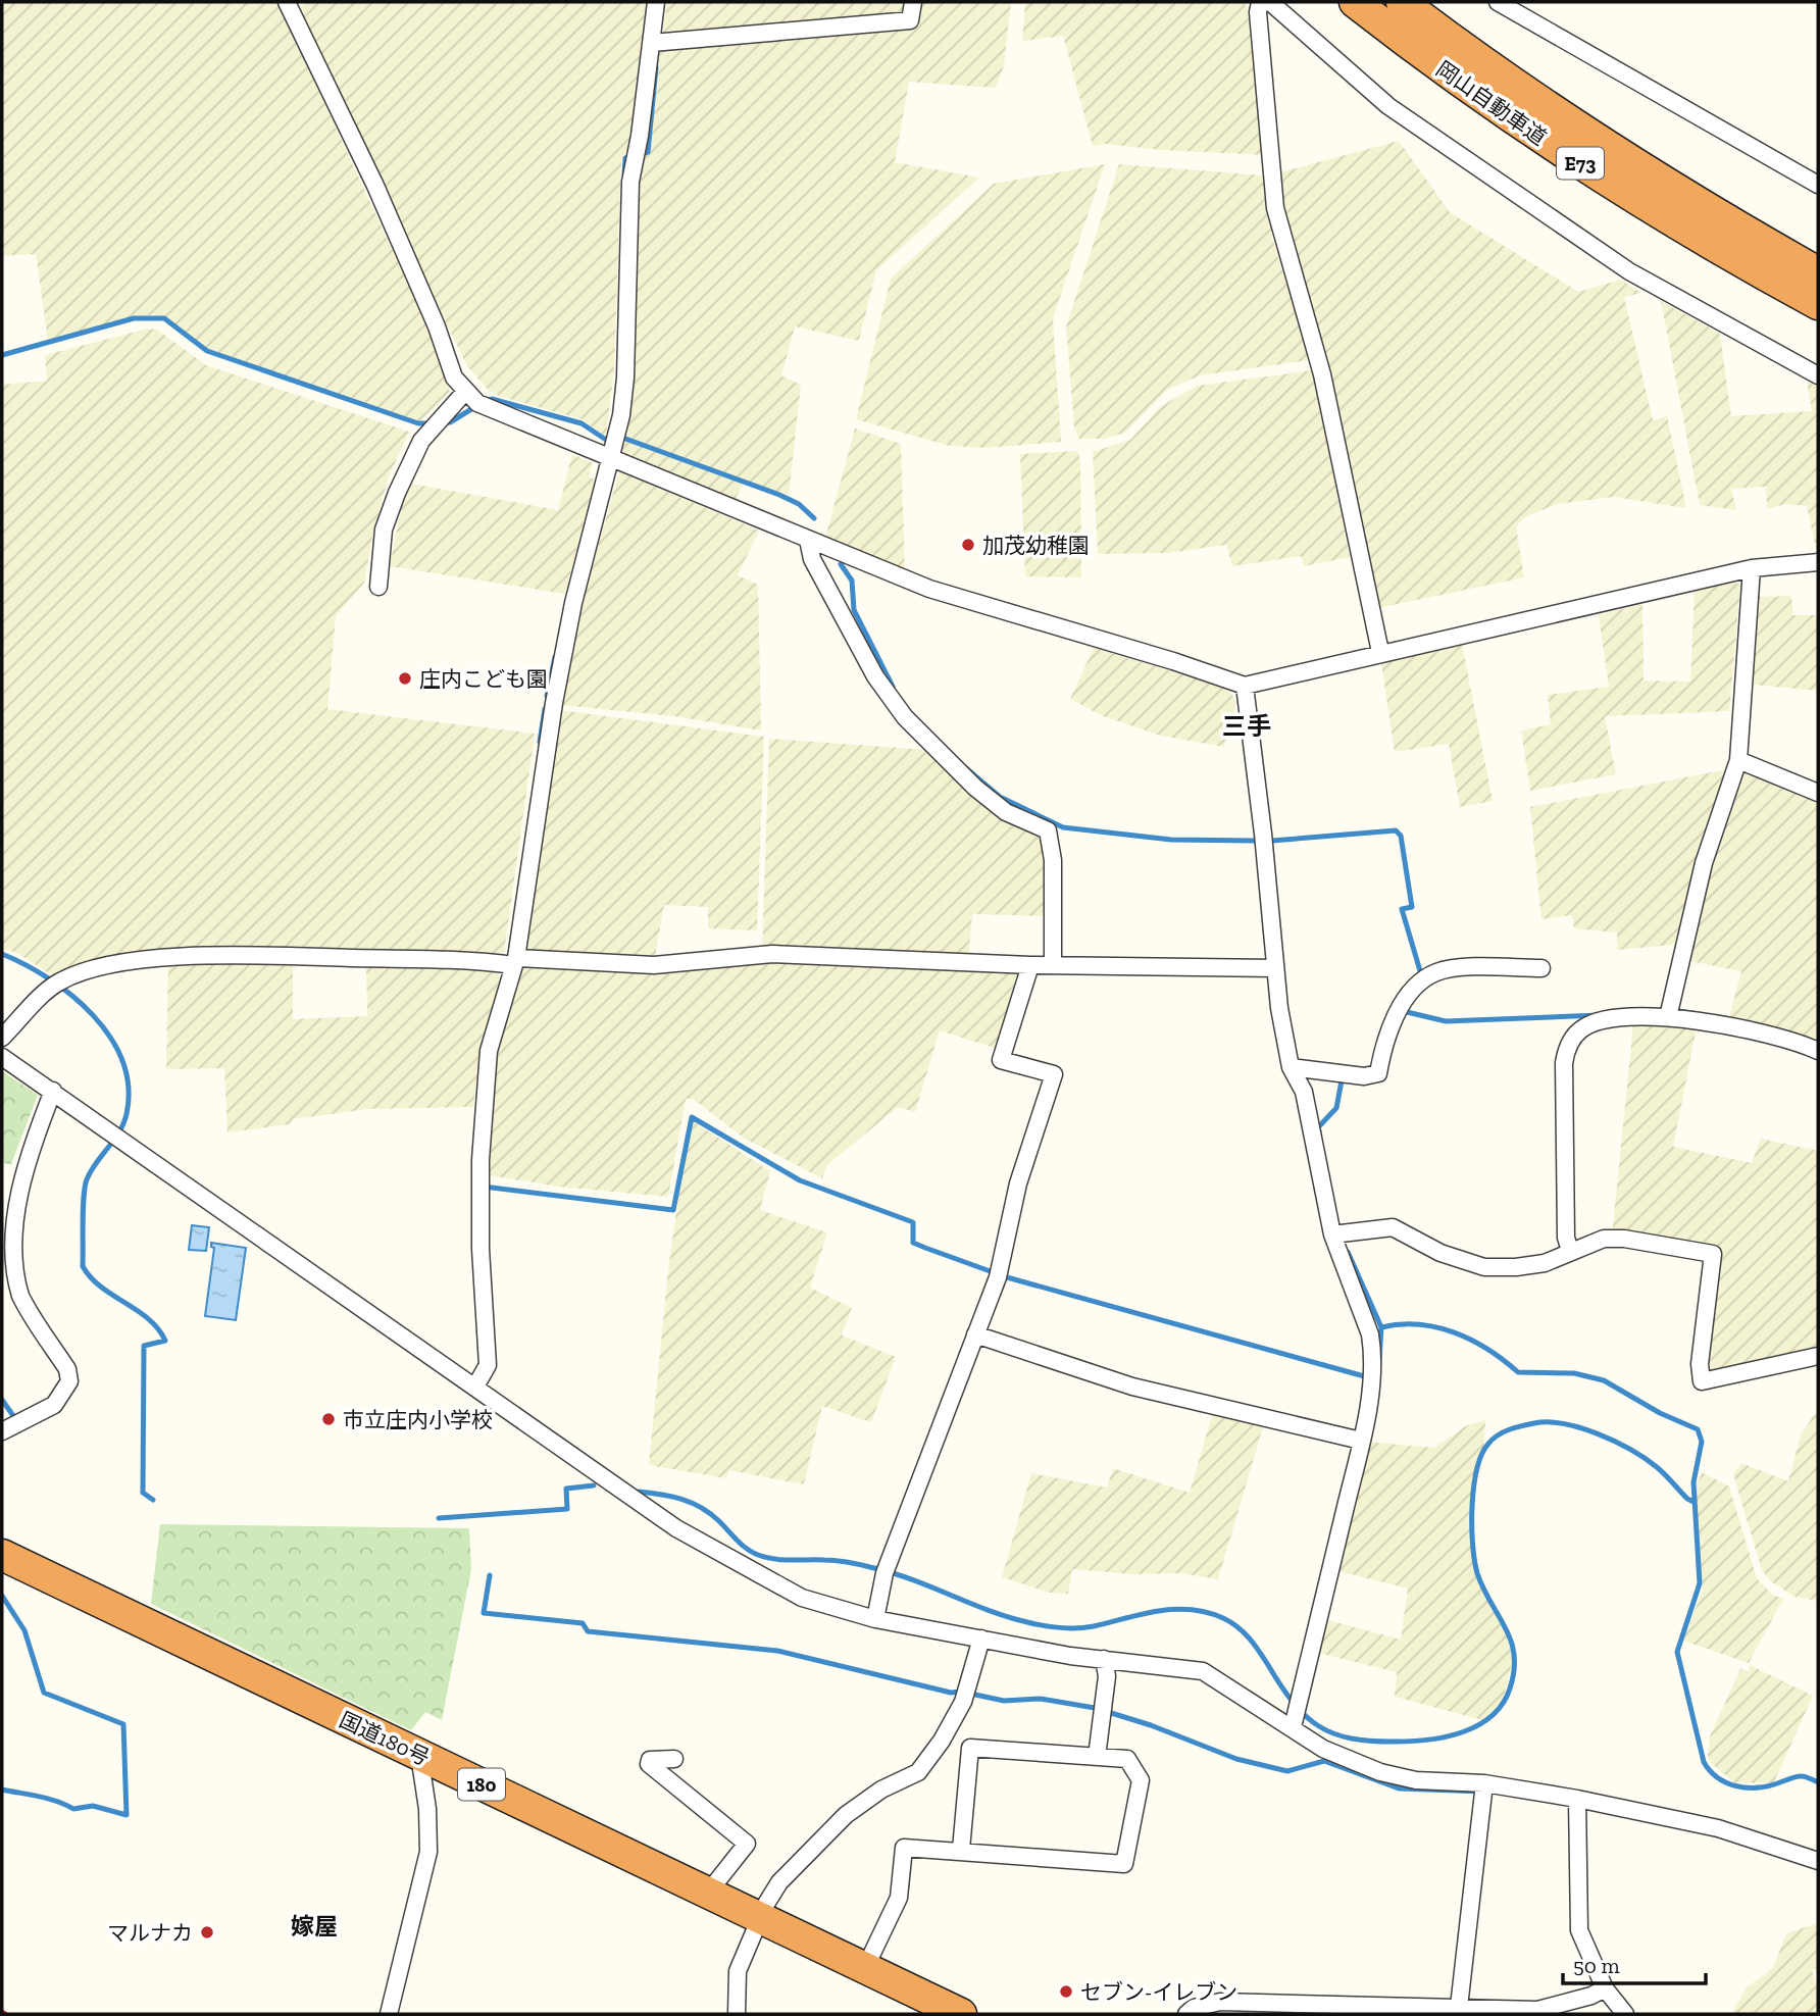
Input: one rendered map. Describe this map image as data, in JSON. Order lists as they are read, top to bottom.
{
  "streets": {
    "highway": [
      "岡山自動車道",
      "E73",
      "国道180号",
      "180"
    ]
  },
  "districts": ["三手", "嫁屋"],
  "places": [
    "加茂幼稚園",
    "庄内こども園",
    "市立庄内小学校",
    "マルナカ",
    "セブン-イレブン"
  ],
  "scale_bar": "50 m"
}
